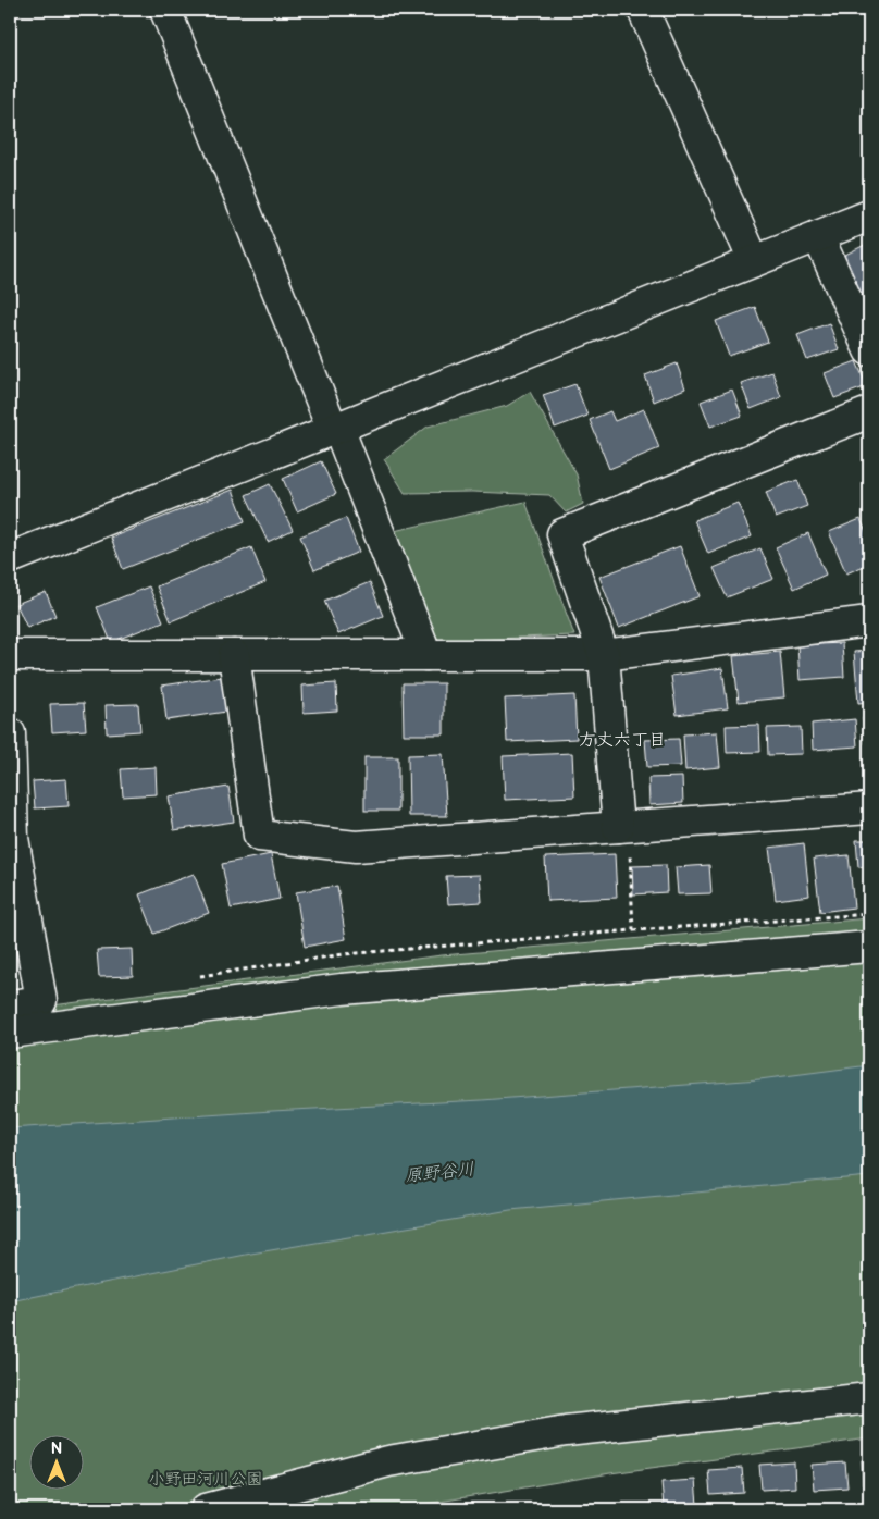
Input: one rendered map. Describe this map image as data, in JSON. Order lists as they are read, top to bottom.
{
  "districts": ["方丈六丁目"],
  "water": ["原野谷川"],
  "parks": ["小野田河川公園"],
  "north": "top"
}
